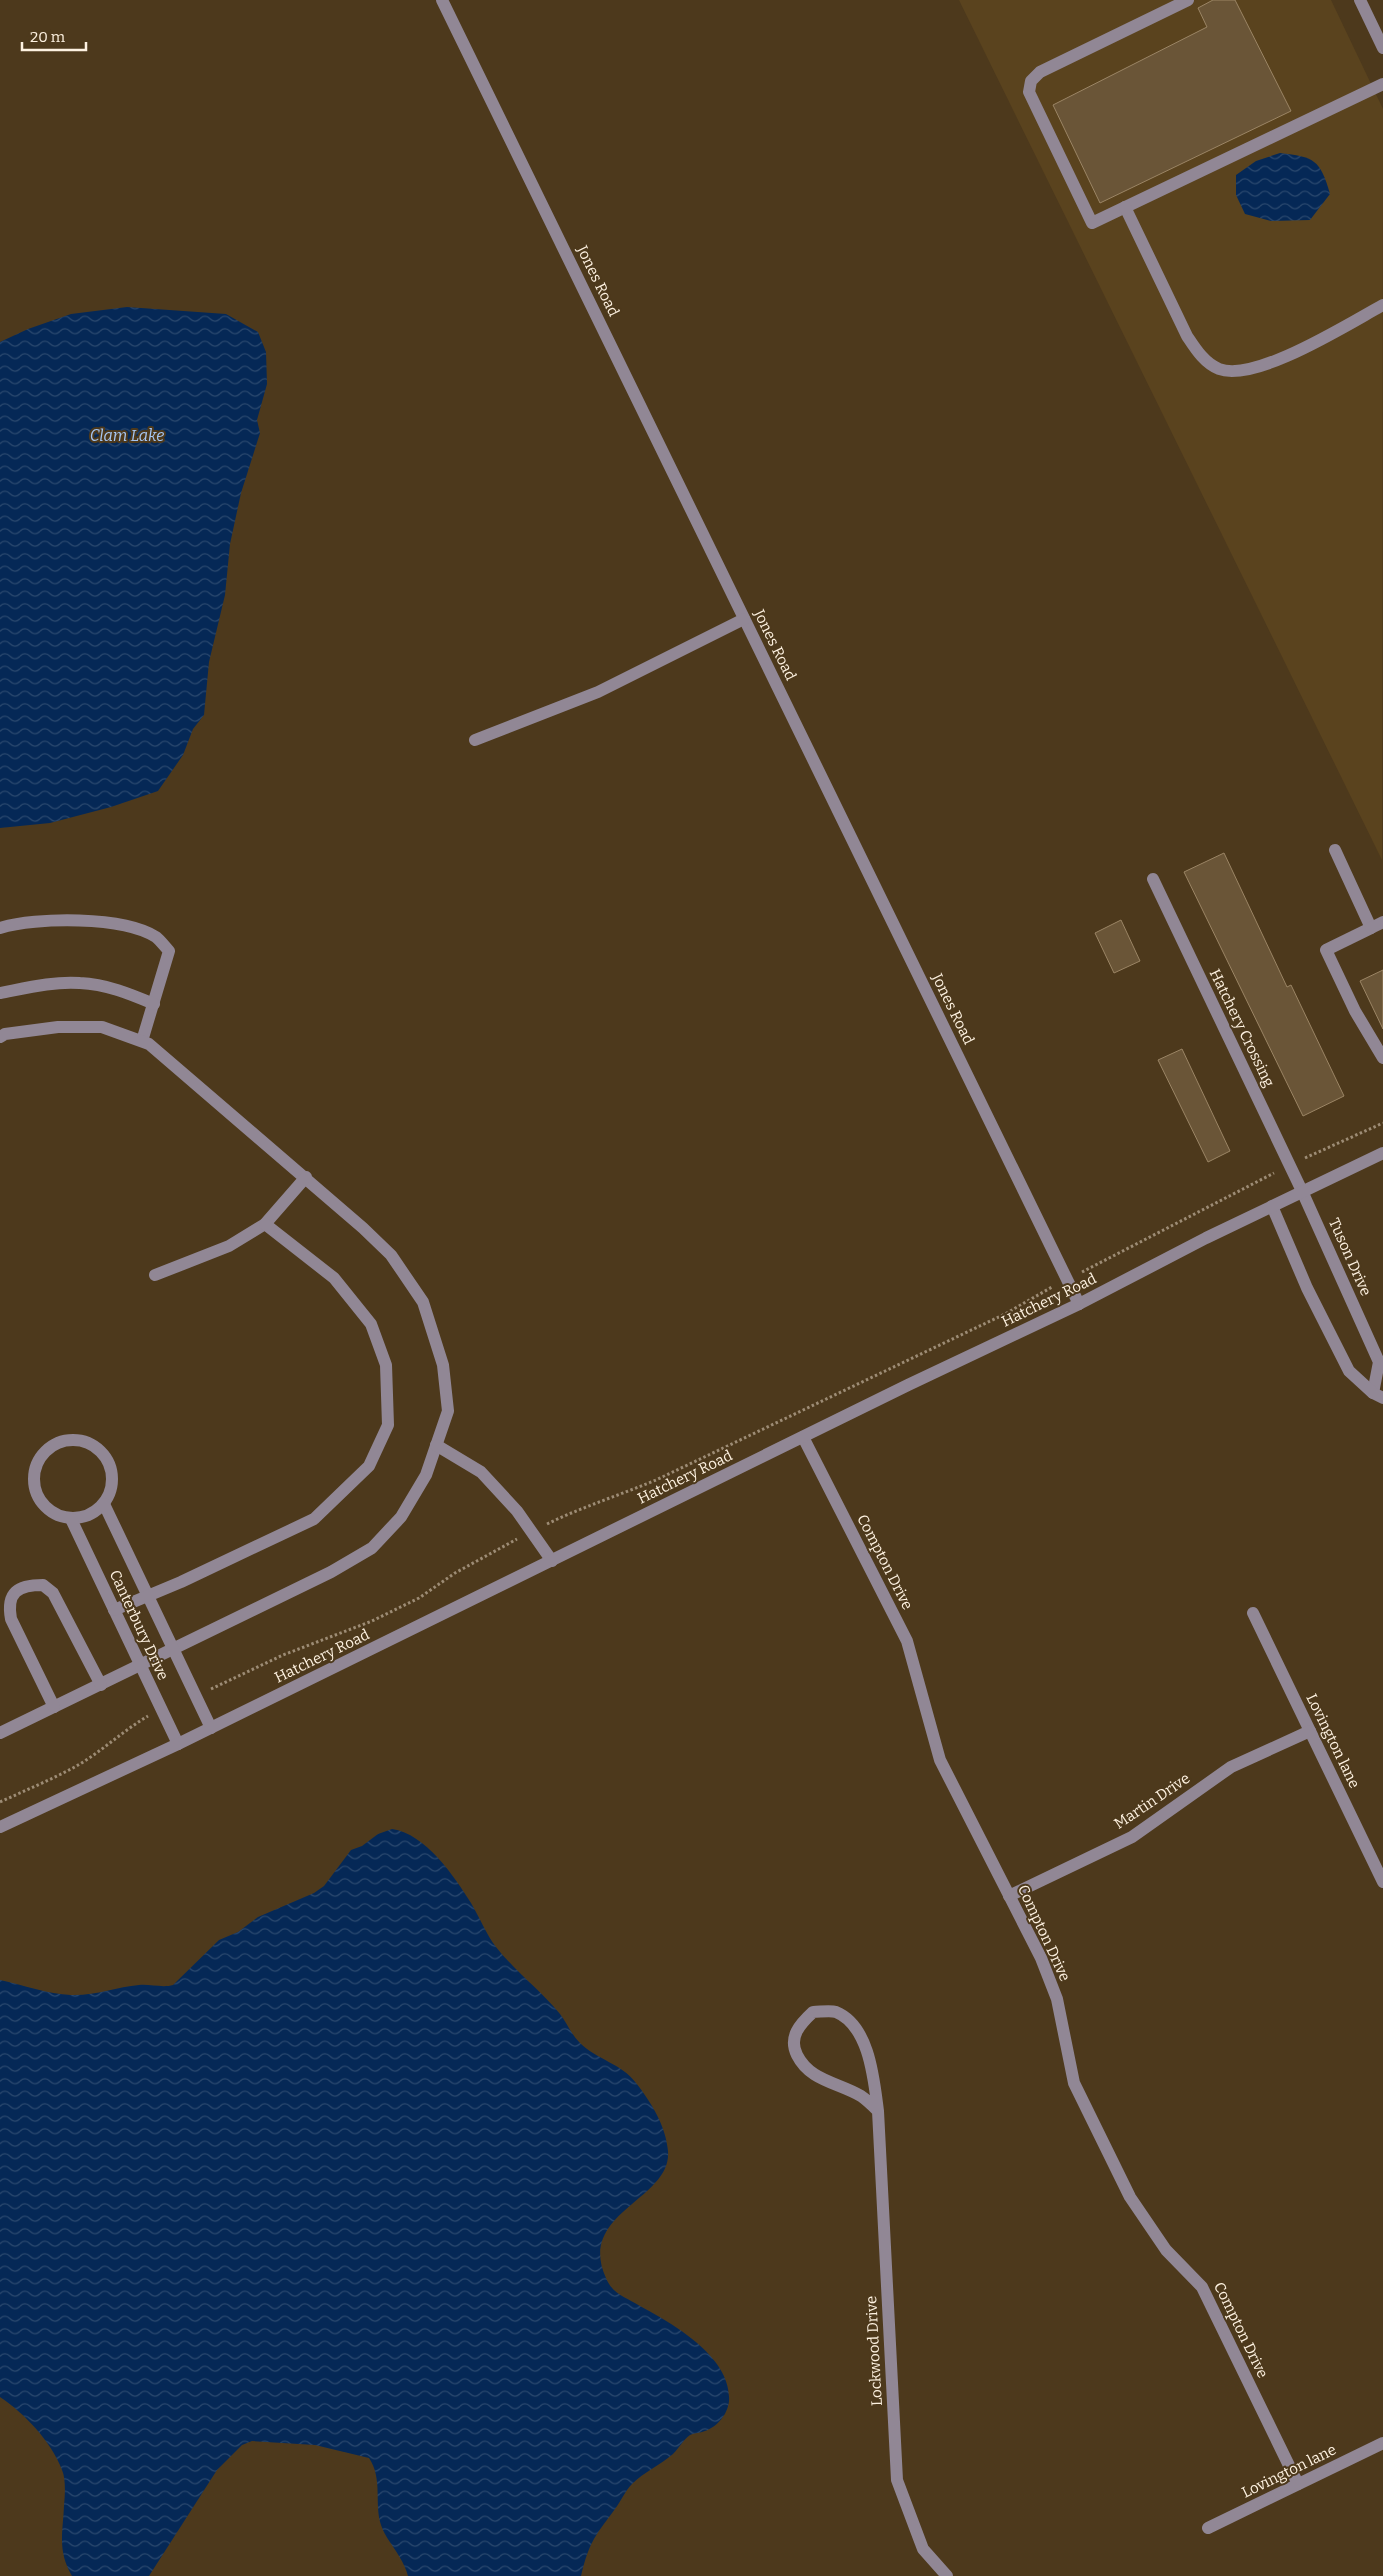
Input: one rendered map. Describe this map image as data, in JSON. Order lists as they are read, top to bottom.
{
  "streets": {
    "street": [
      "Jones Road",
      "Hatchery Crossing",
      "Tuson Drive",
      "Hatchery Road",
      "Compton Drive",
      "Canterbury Drive",
      "Lovington lane",
      "Martin Drive",
      "Lockwood Drive"
    ]
  },
  "crossings": [
    ["Jones Road", "Hatchery Road"],
    ["Hatchery Crossing", "Tuson Drive"],
    ["Hatchery Crossing", "Hatchery Road"],
    ["Tuson Drive", "Hatchery Road"],
    ["Hatchery Road", "Compton Drive"],
    ["Hatchery Road", "Canterbury Drive"],
    ["Compton Drive", "Lovington lane"],
    ["Compton Drive", "Martin Drive"],
    ["Lovington lane", "Martin Drive"]
  ],
  "water": ["Clam Lake"],
  "scale_bar": "20 m"
}
